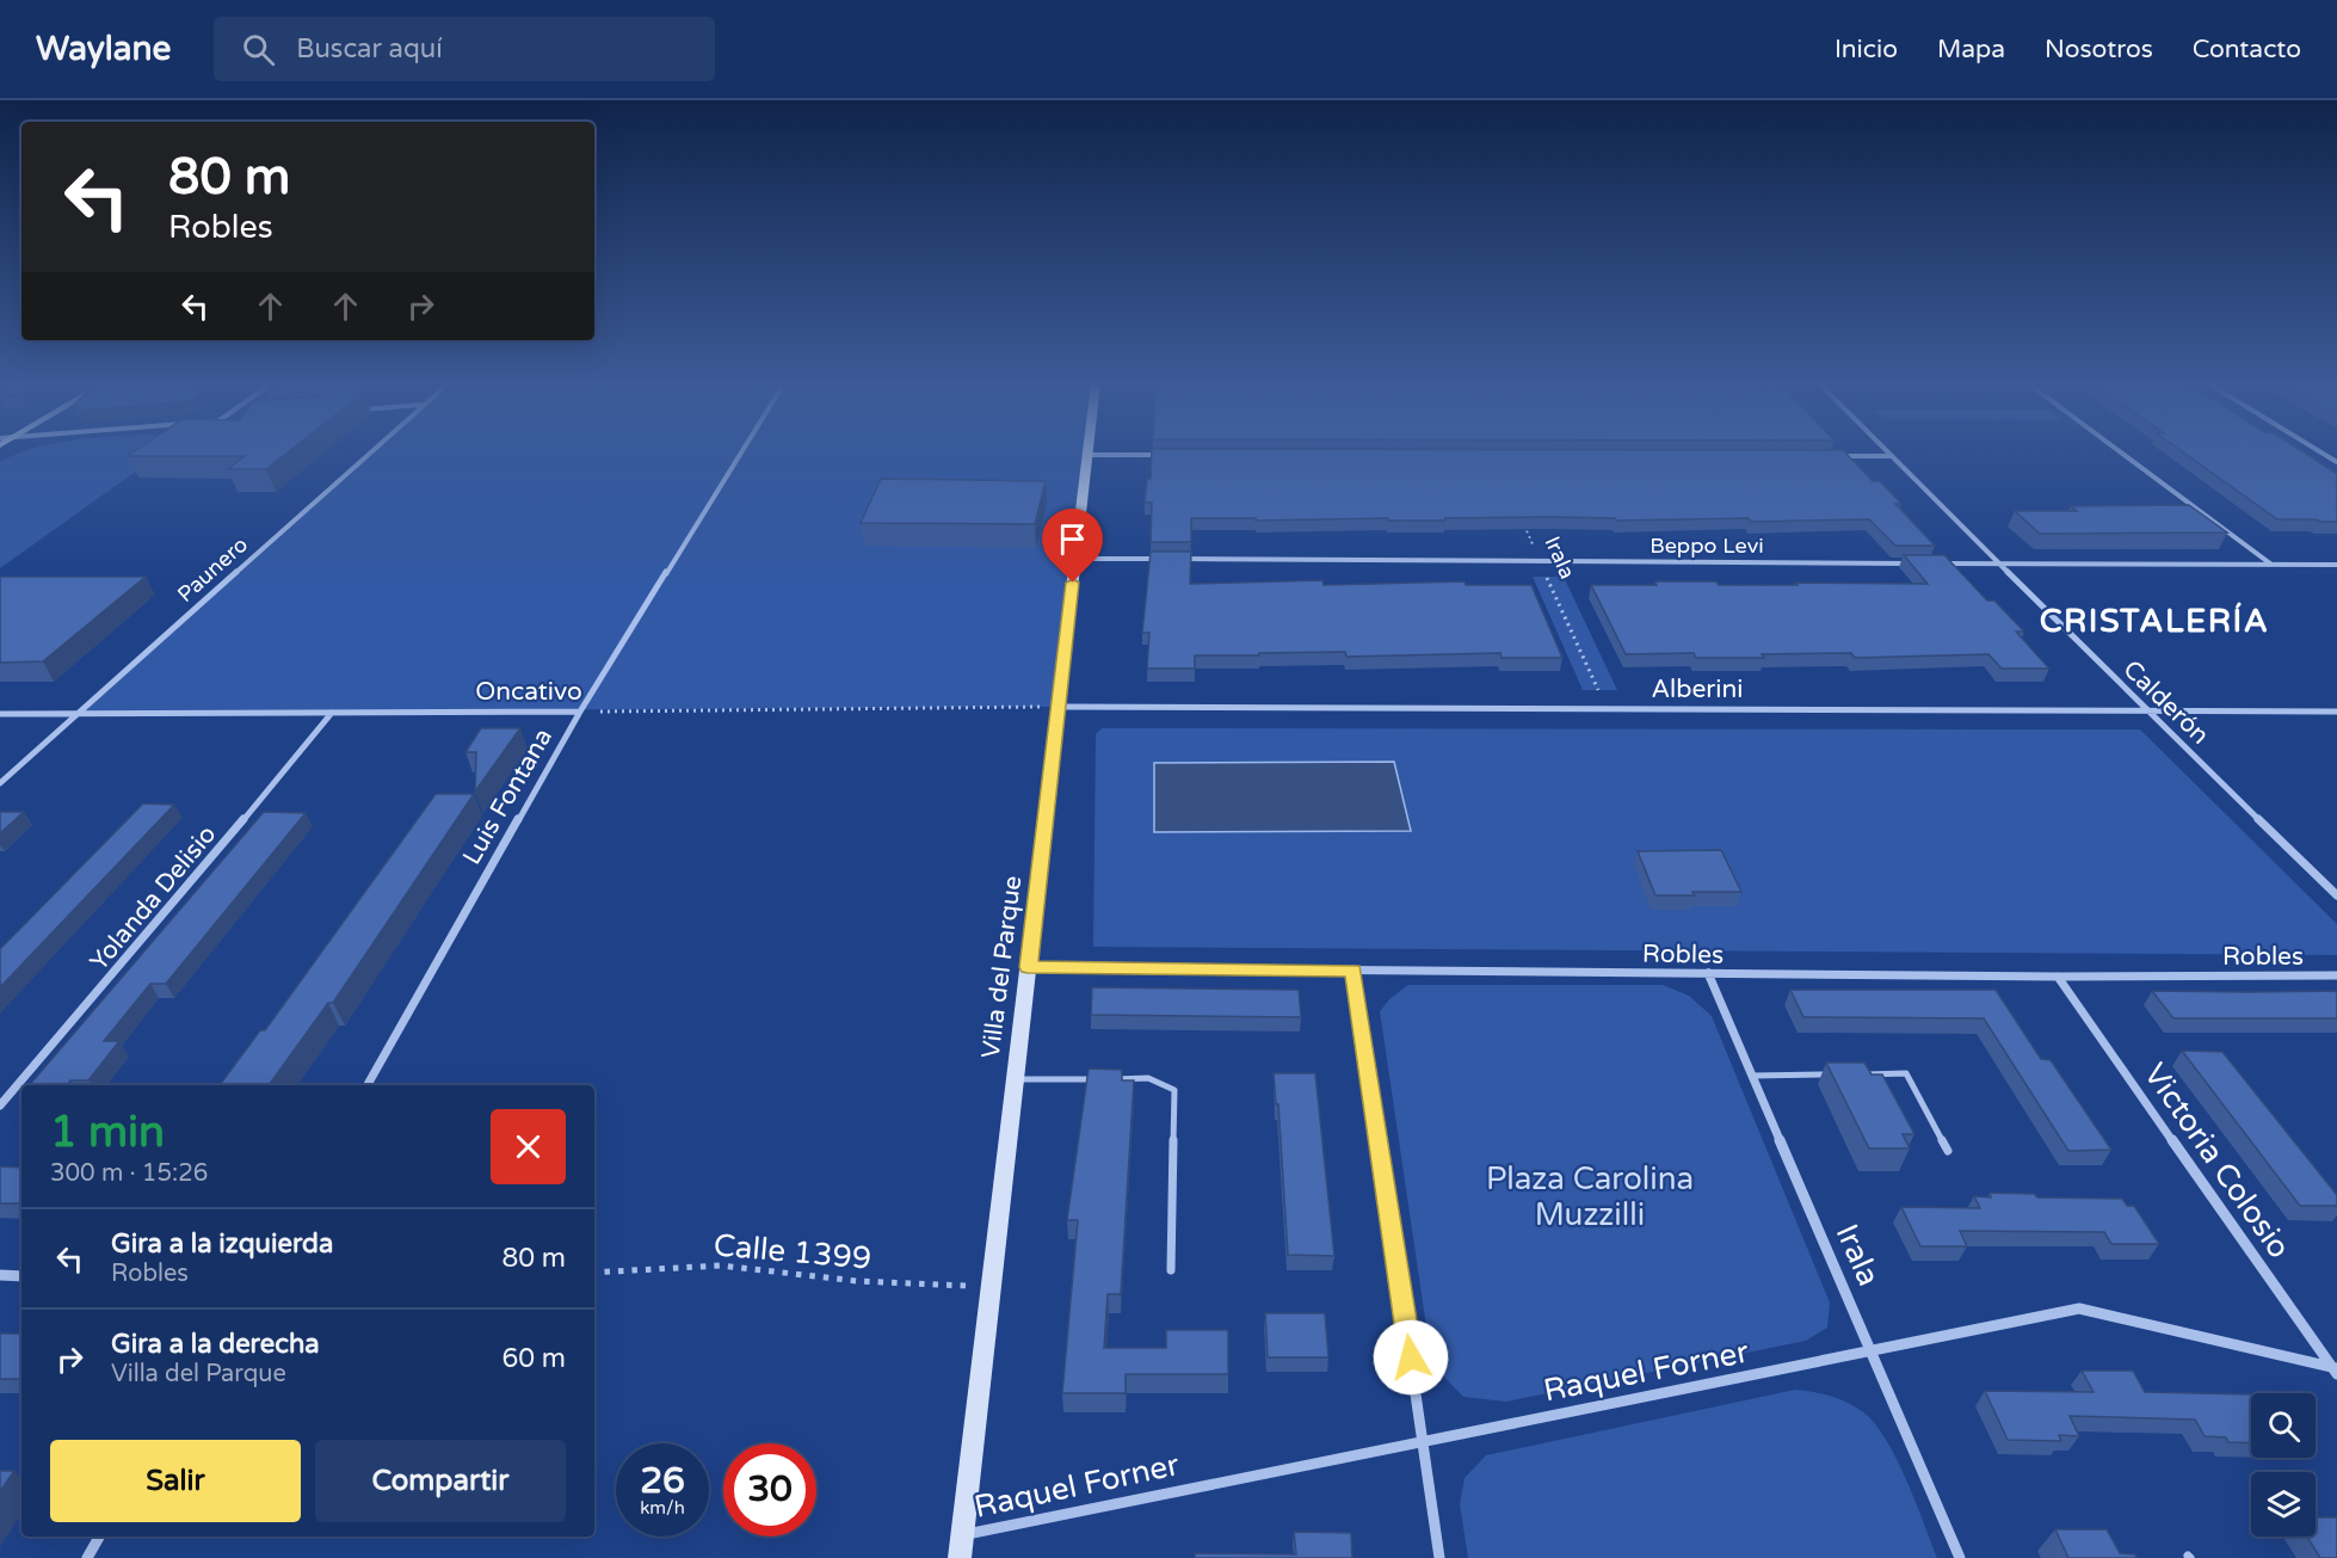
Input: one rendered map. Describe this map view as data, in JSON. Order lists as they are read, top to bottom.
{
  "streets": {
    "street": [
      "Beppo Levi",
      "Irala",
      "Paunero",
      "Alberini",
      "Oncativo",
      "Calderón",
      "Luis Fontana",
      "Yolanda Delisio",
      "Robles",
      "Villa del Parque",
      "Victoria Colosio",
      "Raquel Forner"
    ],
    "path": ["Calle 1399"]
  },
  "crossings": [
    ["Beppo Levi", "Irala"],
    ["Irala", "Alberini"],
    ["Irala", "Robles"],
    ["Irala", "Raquel Forner"],
    ["Paunero", "Oncativo"],
    ["Alberini", "Oncativo"],
    ["Alberini", "Calderón"],
    ["Alberini", "Villa del Parque"],
    ["Oncativo", "Luis Fontana"],
    ["Oncativo", "Yolanda Delisio"],
    ["Oncativo", "Villa del Parque"],
    ["Robles", "Villa del Parque"],
    ["Robles", "Victoria Colosio"],
    ["Villa del Parque", "Calle 1399"],
    ["Villa del Parque", "Raquel Forner"],
    ["Victoria Colosio", "Raquel Forner"]
  ],
  "districts": ["CRISTALERÍA"],
  "parks": ["Plaza Carolina Muzzilli"],
  "page": {
    "header": "Waylane",
    "search": "Buscar aquí",
    "nav": [
      "Inicio",
      "Mapa",
      "Nosotros",
      "Contacto"
    ],
    "turn": ["80 m", "Robles"],
    "heading": ["1 min", "300 m · 15:26"],
    "list": [
      {
        "name": "Gira a la izquierda",
        "note": "Robles",
        "value": "80 m"
      },
      {
        "name": "Gira a la derecha",
        "note": "Villa del Parque",
        "value": "60 m"
      }
    ],
    "buttons": ["Salir", "Compartir"],
    "speed": "26 km/h",
    "limit": "30"
  }
}
